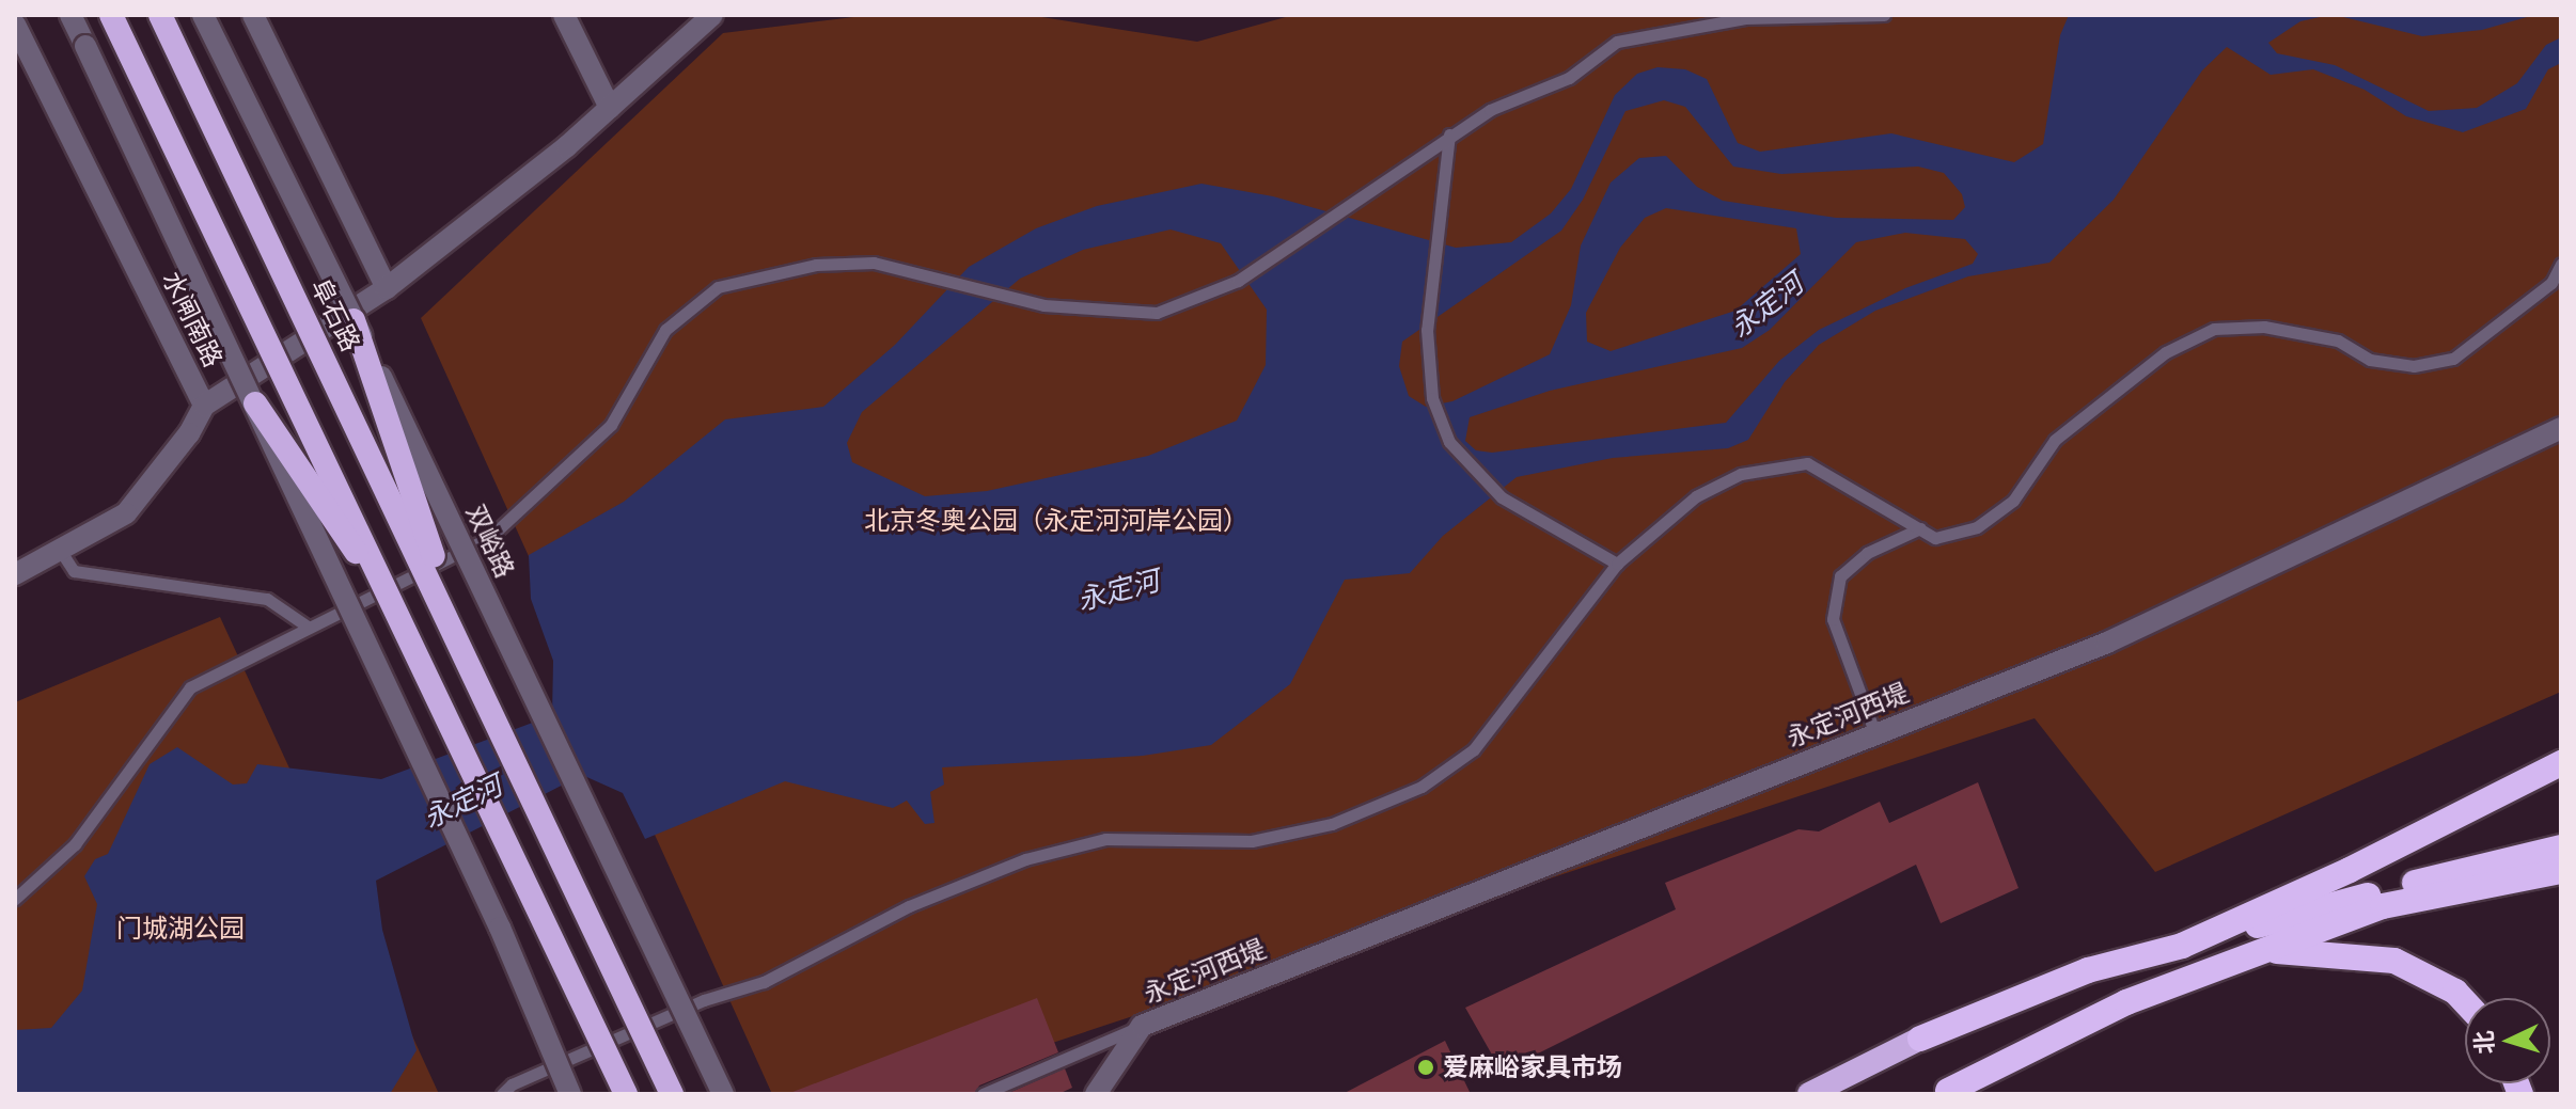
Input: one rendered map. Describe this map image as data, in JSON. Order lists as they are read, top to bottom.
{
  "streets": {
    "highway": ["阜石路"],
    "street": ["水闸南路", "双峪路", "永定河西堤"]
  },
  "water": ["永定河"],
  "parks": ["北京冬奥公园（永定河河岸公园）", "门城湖公园"],
  "places": ["爱麻峪家具市场"],
  "north": "left"
}
